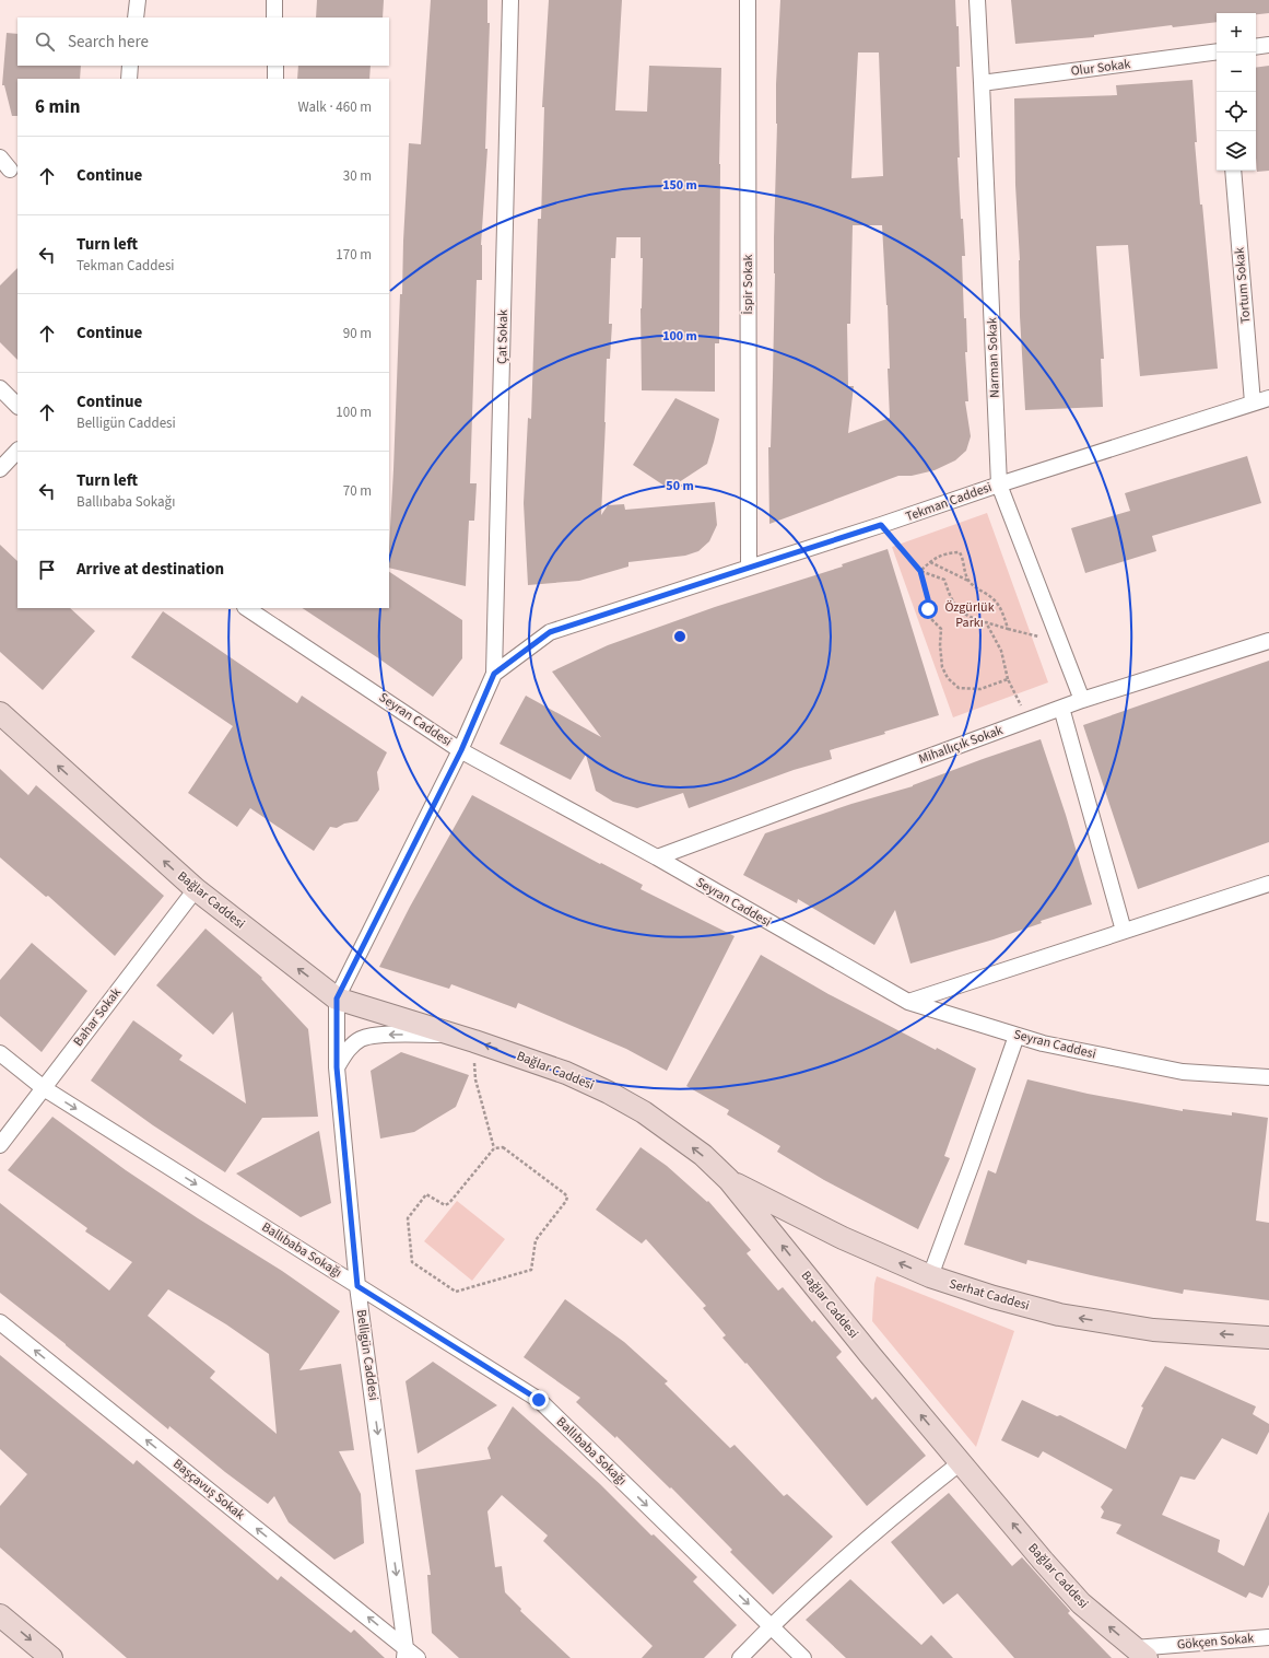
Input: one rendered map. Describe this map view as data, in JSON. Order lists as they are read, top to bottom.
{
  "streets": {
    "main road": ["Bağlar Caddesi", "Serhat Caddesi"],
    "street": [
      "Olur Sokak",
      "İspir Sokak",
      "Tortum Sokak",
      "Çat Sokak",
      "Narman Sokak",
      "Tekman Caddesi",
      "Seyran Caddesi",
      "Mihallıçık Sokak",
      "Bahar Sokak",
      "Ballıbaba Sokağı",
      "Belligün Caddesi",
      "Başçavuş Sokak",
      "Gökçen Sokak"
    ]
  },
  "crossings": [
    ["Olur Sokak", "Narman Sokak"],
    ["İspir Sokak", "Tekman Caddesi"],
    ["Tortum Sokak", "Tekman Caddesi"],
    ["Çat Sokak", "Tekman Caddesi"],
    ["Narman Sokak", "Tekman Caddesi"],
    ["Narman Sokak", "Mihallıçık Sokak"],
    ["Seyran Caddesi", "Mihallıçık Sokak"],
    ["Bağlar Caddesi", "Bahar Sokak"],
    ["Bağlar Caddesi", "Serhat Caddesi"],
    ["Bağlar Caddesi", "Belligün Caddesi"],
    ["Bağlar Caddesi", "Gökçen Sokak"],
    ["Bahar Sokak", "Ballıbaba Sokağı"],
    ["Ballıbaba Sokağı", "Belligün Caddesi"],
    ["Belligün Caddesi", "Başçavuş Sokak"]
  ],
  "one_way": [
    "Bağlar Caddesi",
    "Ballıbaba Sokağı",
    "Serhat Caddesi",
    "Belligün Caddesi",
    "Başçavuş Sokak"
  ],
  "parks": ["Özgürlük Parkı"],
  "page": {
    "map_buttons": ["+", "−"],
    "search": "Search here",
    "heading": ["6 min", "Walk · 460 m"],
    "list": [
      ["Continue", "30 m"],
      ["Turn left", "Tekman Caddesi", "170 m"],
      ["Continue", "90 m"],
      ["Continue", "Belligün Caddesi", "100 m"],
      ["Turn left", "Ballıbaba Sokağı", "70 m"],
      "Arrive at destination"
    ]
  },
  "rings": ["150 m", "100 m", "50 m"]
}
